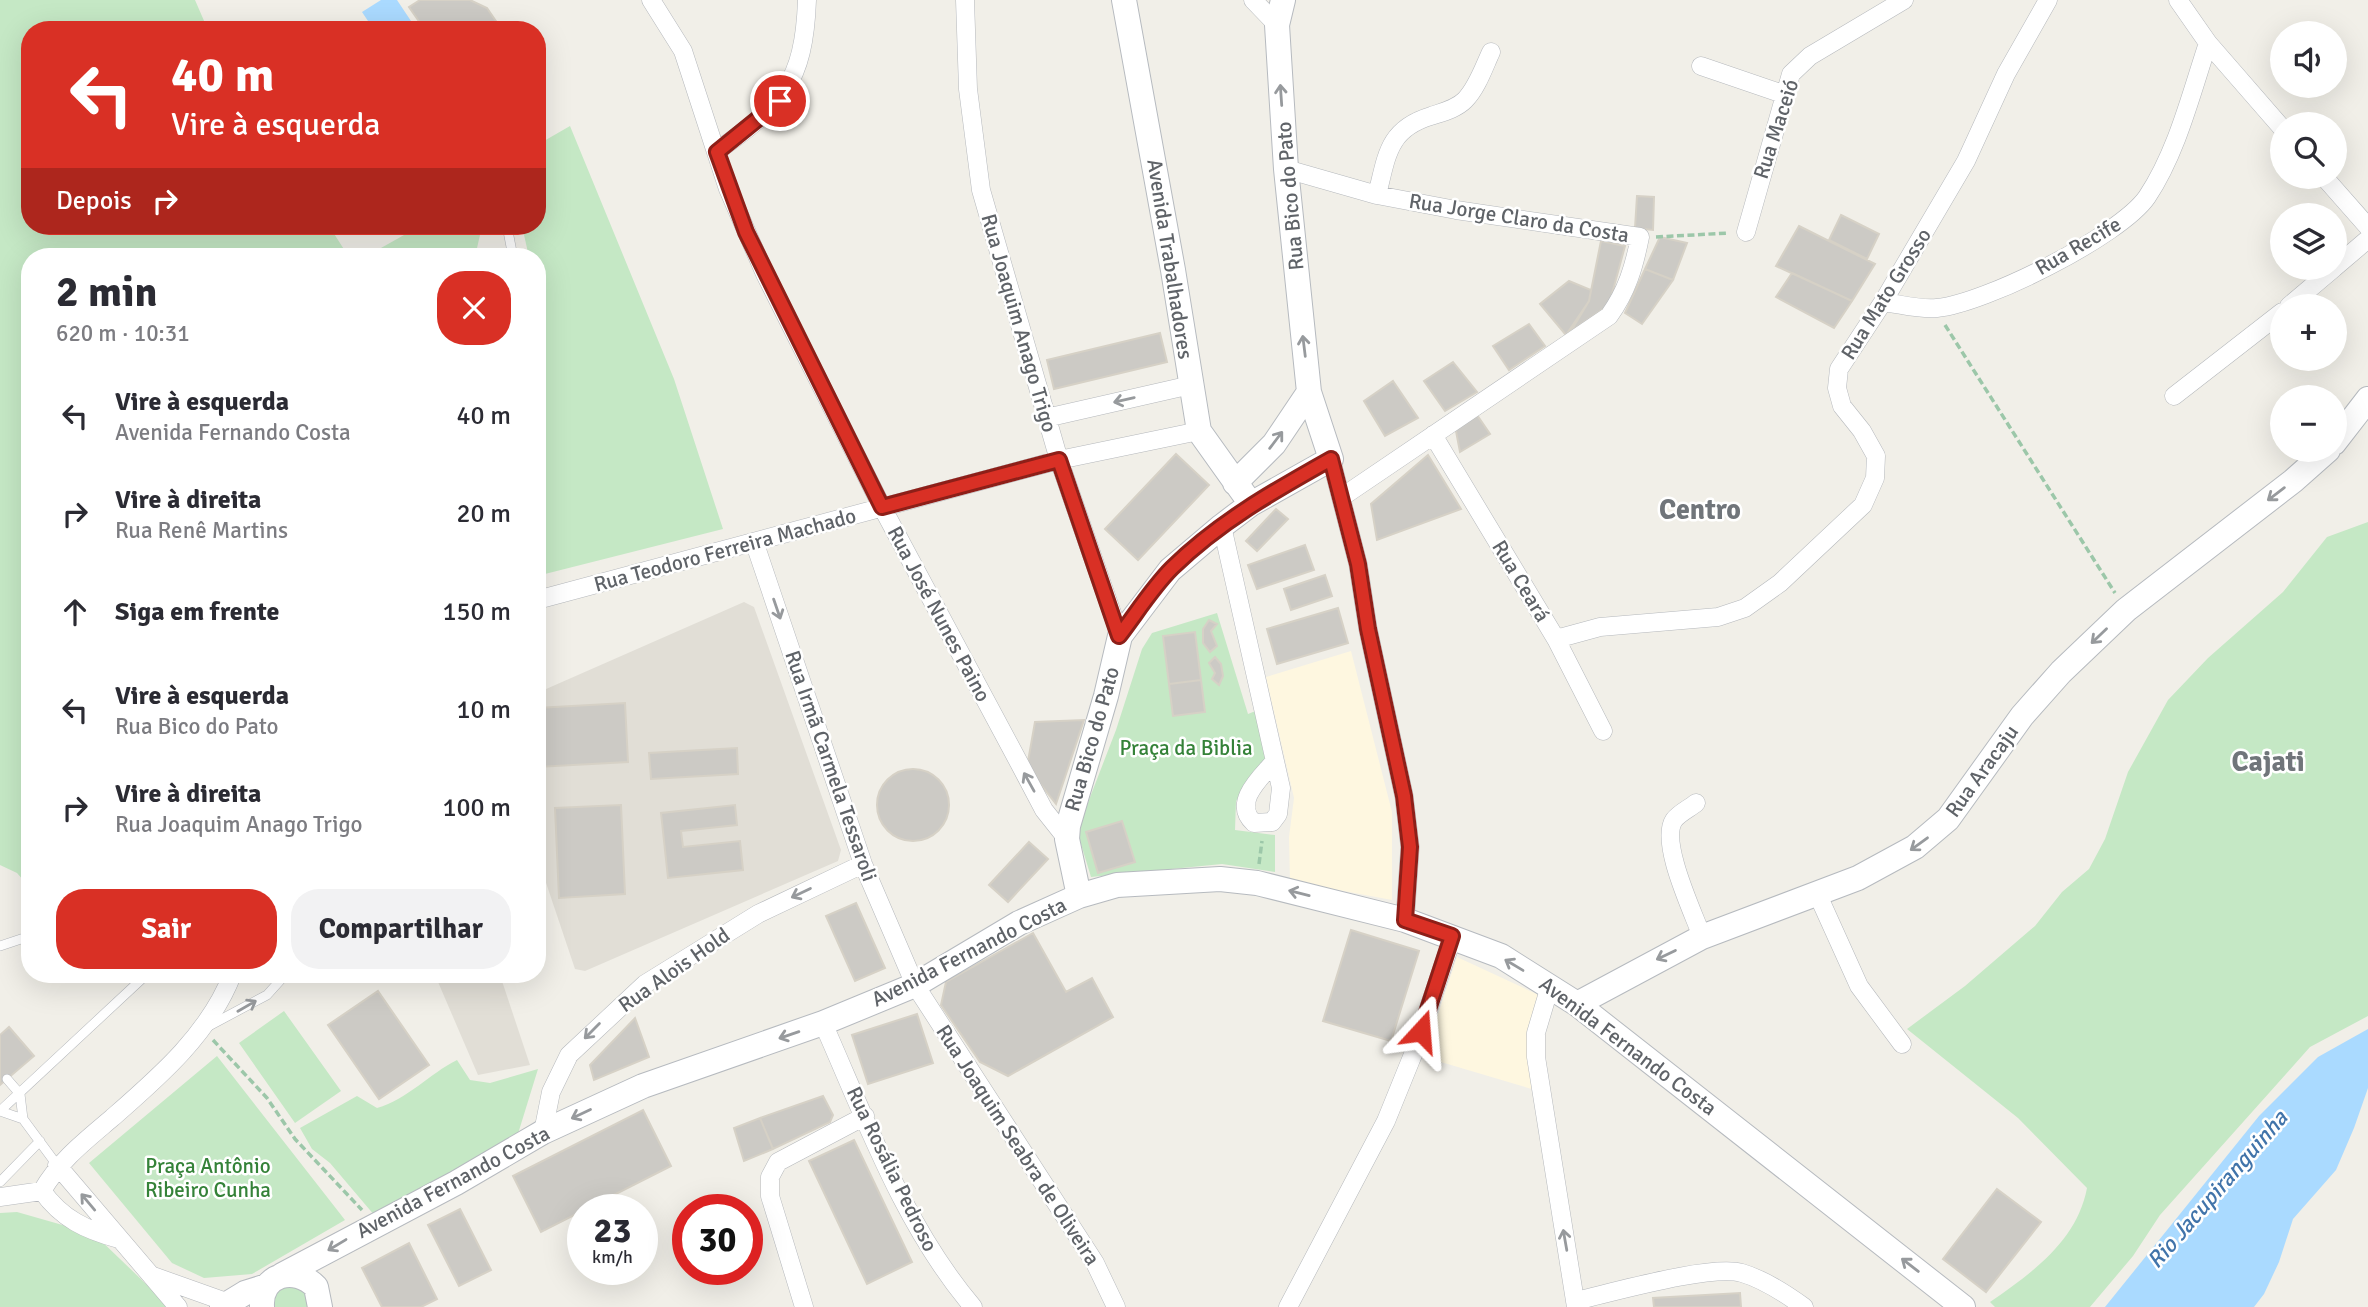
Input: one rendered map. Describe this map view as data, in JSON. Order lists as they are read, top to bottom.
{
  "streets": {
    "street": [
      "Rua Maceió",
      "Rua Bico do Pato",
      "Rua Jorge Claro da Costa",
      "Rua Recife",
      "Avenida Trabalhadores",
      "Rua Mato Grosso",
      "Rua Joaquim Anago Trigo",
      "Rua Teodoro Ferreira Machado",
      "Rua Ceará",
      "Rua José Nunes Paino",
      "Rua Irmã Carmela Tessaroli",
      "Rua Aracaju",
      "Avenida Fernando Costa",
      "Rua Alois Hold",
      "Rua Joaquim Seabra de Oliveira",
      "Rua Rosália Pedroso"
    ]
  },
  "crossings": [
    ["Rua Bico do Pato", "Rua Jorge Claro da Costa"],
    ["Rua Bico do Pato", "Avenida Trabalhadores"],
    ["Rua Bico do Pato", "Rua Joaquim Anago Trigo"],
    ["Rua Bico do Pato", "Rua José Nunes Paino"],
    ["Rua Bico do Pato", "Avenida Fernando Costa"],
    ["Rua Jorge Claro da Costa", "Rua Ceará"],
    ["Rua Recife", "Rua Mato Grosso"],
    ["Avenida Trabalhadores", "Rua Teodoro Ferreira Machado"],
    ["Rua Mato Grosso", "Rua Ceará"],
    ["Rua Joaquim Anago Trigo", "Rua Teodoro Ferreira Machado"],
    ["Rua Teodoro Ferreira Machado", "Rua José Nunes Paino"],
    ["Rua Teodoro Ferreira Machado", "Rua Irmã Carmela Tessaroli"],
    ["Rua Irmã Carmela Tessaroli", "Avenida Fernando Costa"],
    ["Rua Irmã Carmela Tessaroli", "Rua Alois Hold"],
    ["Rua Irmã Carmela Tessaroli", "Rua Joaquim Seabra de Oliveira"],
    ["Rua Aracaju", "Avenida Fernando Costa"],
    ["Avenida Fernando Costa", "Rua Alois Hold"],
    ["Avenida Fernando Costa", "Rua Joaquim Seabra de Oliveira"],
    ["Avenida Fernando Costa", "Rua Rosália Pedroso"]
  ],
  "one_way": [
    "Rua Bico do Pato",
    "Rua José Nunes Paino",
    "Rua Irmã Carmela Tessaroli",
    "Rua Aracaju",
    "Avenida Fernando Costa",
    "Rua Alois Hold"
  ],
  "districts": ["Centro", "Cajati"],
  "water": ["Rio Jacupiranguinha"],
  "parks": ["Praça da Biblia", "Praça Antônio Ribeiro Cunha"],
  "page": {
    "map_buttons": ["+", "−"],
    "turn": ["40 m", "Vire à esquerda"],
    "then": "Depois",
    "heading": ["2 min", "620 m · 10:31"],
    "list": [
      {
        "name": "Vire à esquerda",
        "note": "Avenida Fernando Costa",
        "value": "40 m"
      },
      {
        "name": "Vire à direita",
        "note": "Rua Renê Martins",
        "value": "20 m"
      },
      {
        "name": "Siga em frente",
        "value": "150 m"
      },
      {
        "name": "Vire à esquerda",
        "note": "Rua Bico do Pato",
        "value": "10 m"
      },
      {
        "name": "Vire à direita",
        "note": "Rua Joaquim Anago Trigo",
        "value": "100 m"
      }
    ],
    "buttons": ["Sair", "Compartilhar"],
    "speed": "23 km/h",
    "limit": "30"
  }
}
